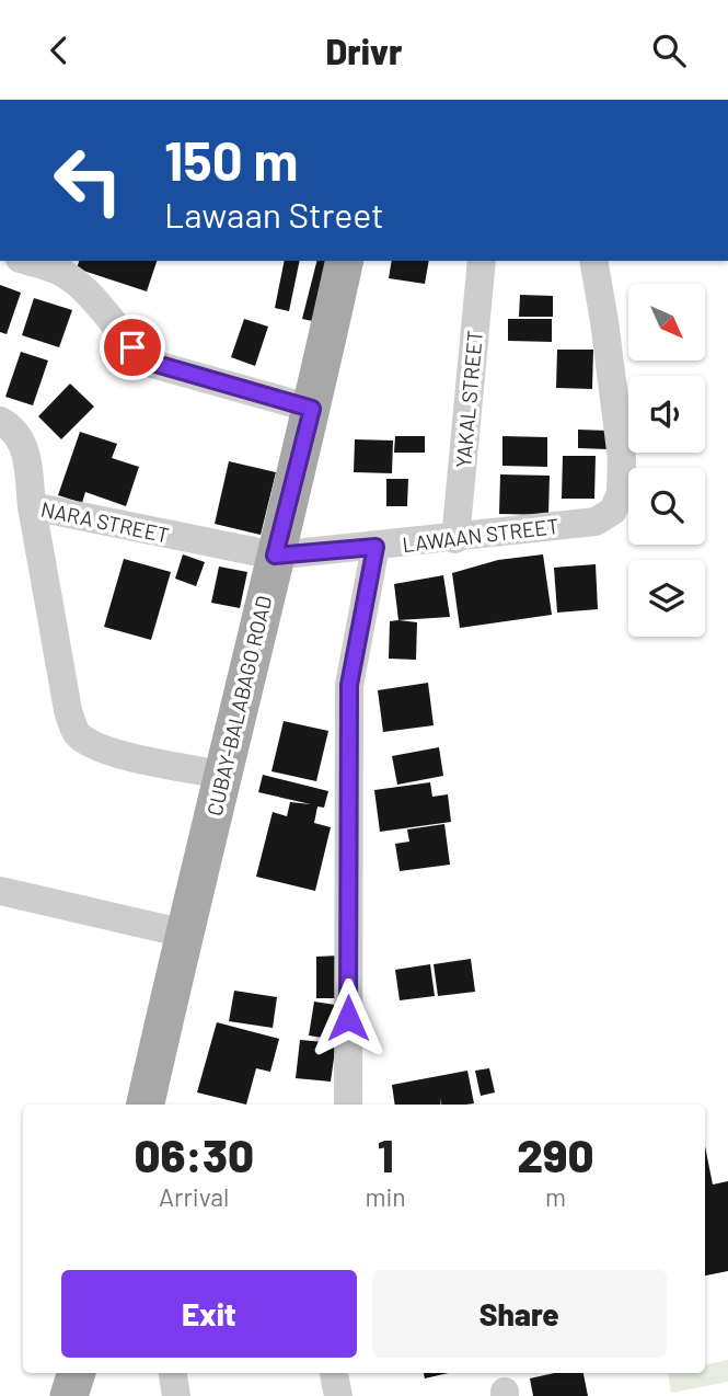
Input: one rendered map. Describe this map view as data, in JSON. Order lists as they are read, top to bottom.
{
  "streets": {
    "main road": ["CUBAY-BALABAGO ROAD"],
    "street": ["YAKAL STREET", "NARA STREET", "LAWAAN STREET"]
  },
  "crossings": [
    ["YAKAL STREET", "LAWAAN STREET"],
    ["NARA STREET", "LAWAAN STREET"],
    ["NARA STREET", "CUBAY-BALABAGO ROAD"],
    ["LAWAAN STREET", "CUBAY-BALABAGO ROAD"]
  ],
  "north": "bottom right",
  "page": {
    "header": "Drivr",
    "turn": ["150 m", "Lawaan Street"],
    "eta": [
      "06:30",
      "Arrival",
      "1",
      "min",
      "290",
      "m"
    ],
    "buttons": ["Exit", "Share"]
  }
}
